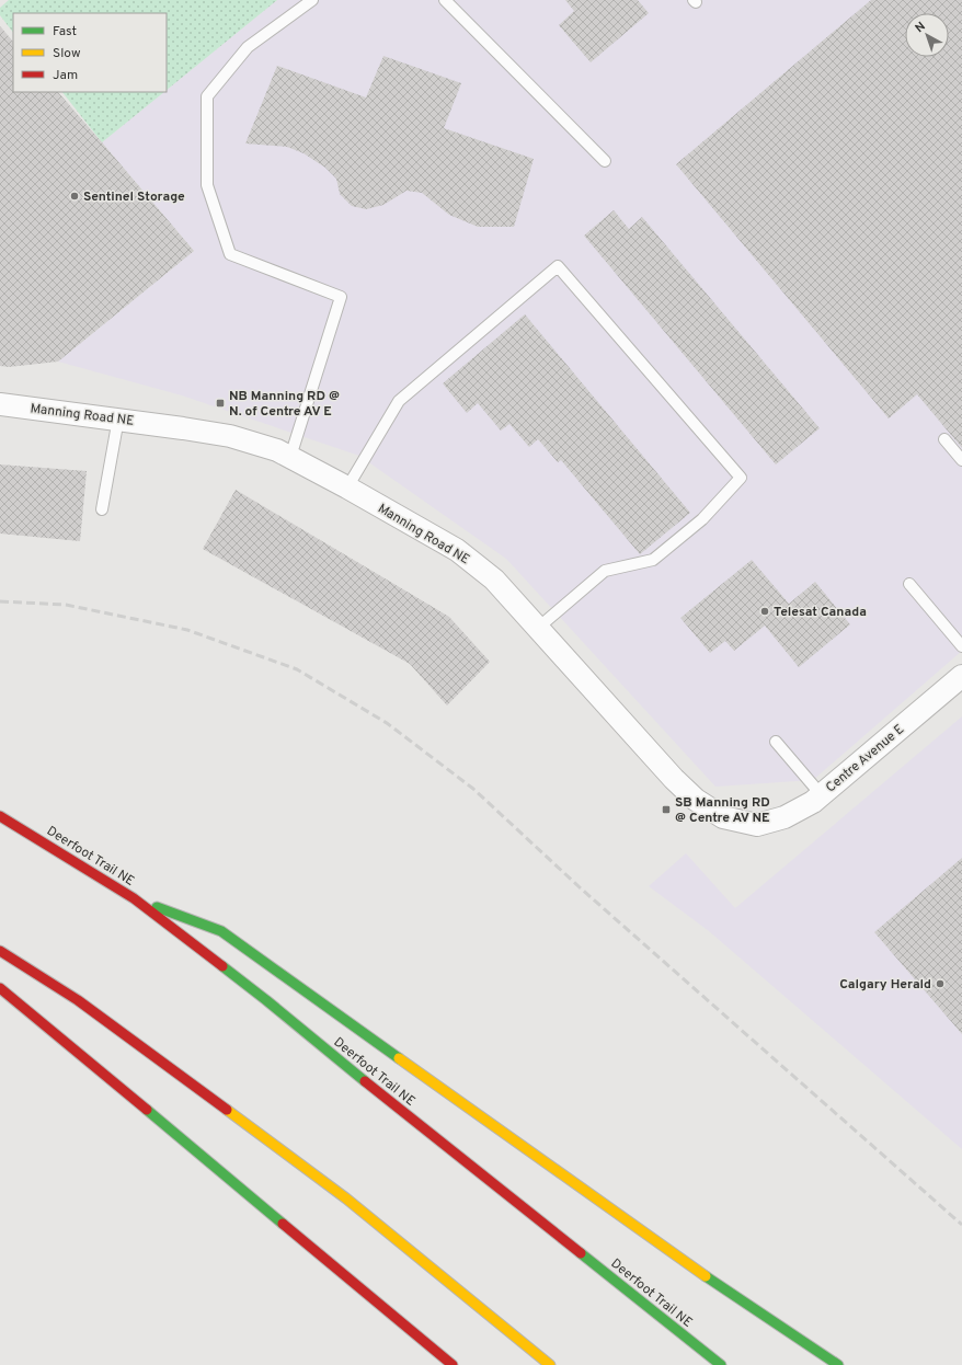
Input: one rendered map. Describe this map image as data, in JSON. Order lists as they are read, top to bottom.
{
  "streets": {
    "highway": ["Deerfoot Trail NE"],
    "street": ["Manning Road NE", "Centre Avenue E"]
  },
  "crossings": [
    ["Manning Road NE", "Centre Avenue E"]
  ],
  "places": {
    "other": ["Sentinel Storage", "Telesat Canada", "Calgary Herald"],
    "transit": ["NB Manning RD @ N. of Centre AV E", "SB Manning RD @ Centre AV NE"]
  },
  "legend": ["Fast", "Slow", "Jam"],
  "north": "top left"
}
